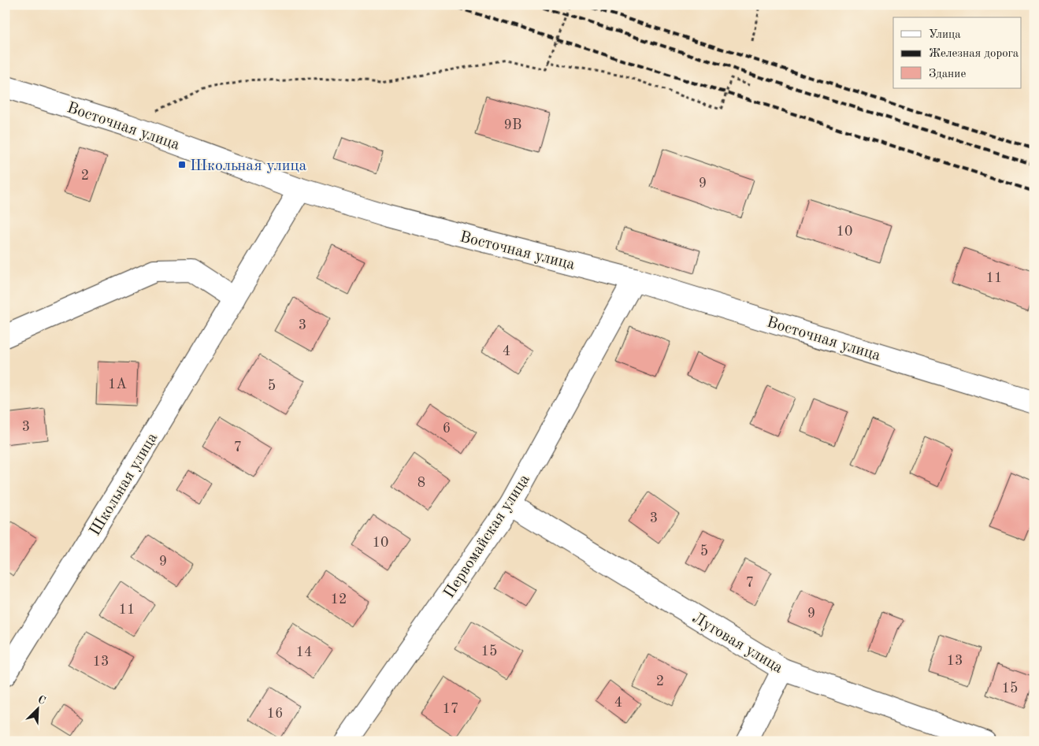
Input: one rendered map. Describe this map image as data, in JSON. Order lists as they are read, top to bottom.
{
  "streets": {
    "street": [
      "Восточная улица",
      "Школьная улица",
      "Первомайская улица",
      "Луговая улица"
    ]
  },
  "crossings": [
    ["Восточная улица", "Школьная улица"],
    ["Восточная улица", "Первомайская улица"],
    ["Первомайская улица", "Луговая улица"]
  ],
  "places": {
    "transit": ["Школьная улица"]
  },
  "house_numbers": [
    "9В",
    "2",
    "9",
    "10",
    "11",
    "3",
    "4",
    "1А",
    "5",
    "3",
    "6",
    "7",
    "8",
    "3",
    "10",
    "5",
    "9",
    "7",
    "12",
    "11",
    "9",
    "15",
    "14",
    "13",
    "13",
    "2",
    "15",
    "4",
    "17",
    "16"
  ],
  "legend": ["Улица", "Железная дорога", "Здание"],
  "north": "top right"
}
